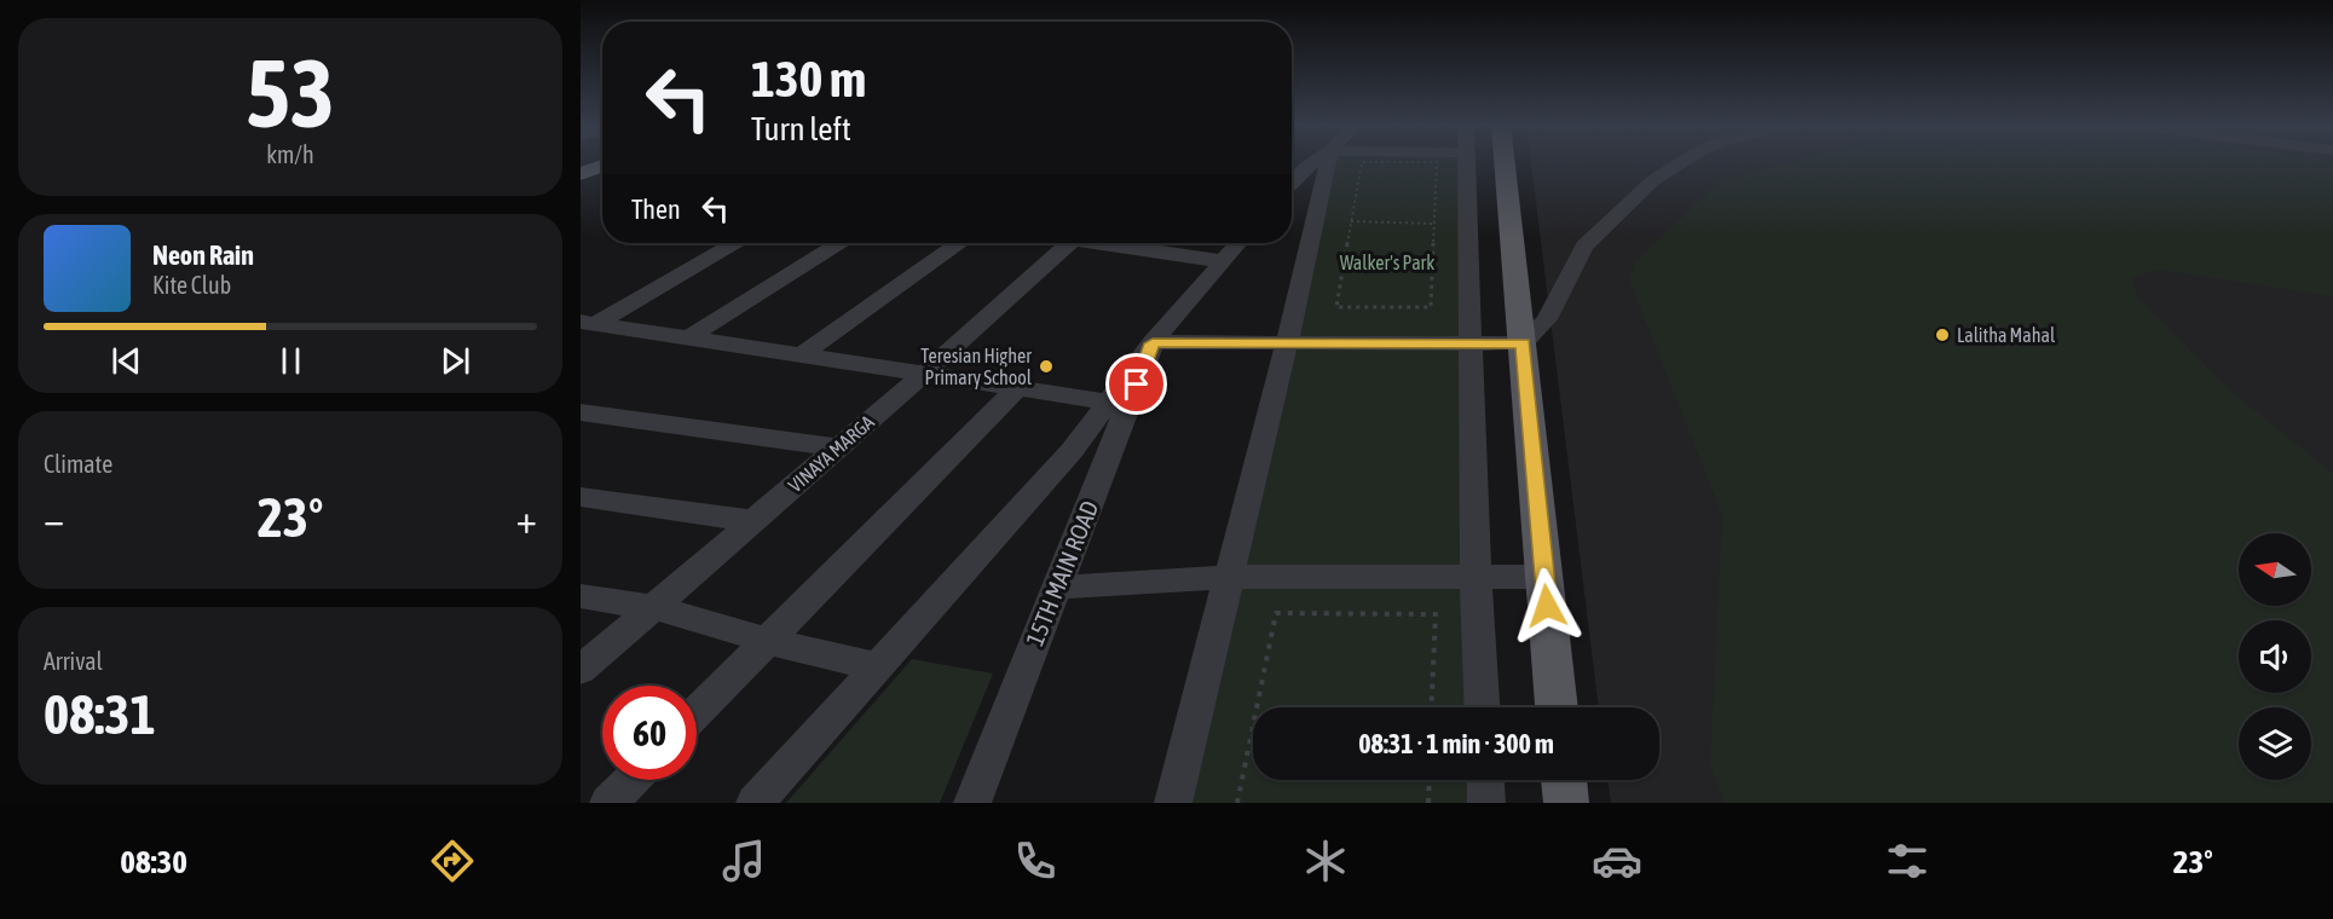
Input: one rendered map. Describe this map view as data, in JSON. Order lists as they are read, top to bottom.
{
  "streets": {
    "street": ["VINAYA MARGA", "15TH MAIN ROAD"]
  },
  "parks": ["Walker's Park"],
  "places": ["Lalitha Mahal", "Teresian Higher Primary School"],
  "north": "left",
  "page": {
    "tile": [
      ["53", "km/h"],
      "Climate",
      ["Arrival", "08:31"]
    ],
    "turn": ["130 m", "Turn left"],
    "then": "Then",
    "song": ["Neon Rain", "Kite Club"],
    "heat": ["−", "23°", "+"],
    "limit": "60",
    "trip": "08:31 · 1 min · 300 m",
    "tabs": ["08:30", "23°"]
  }
}
